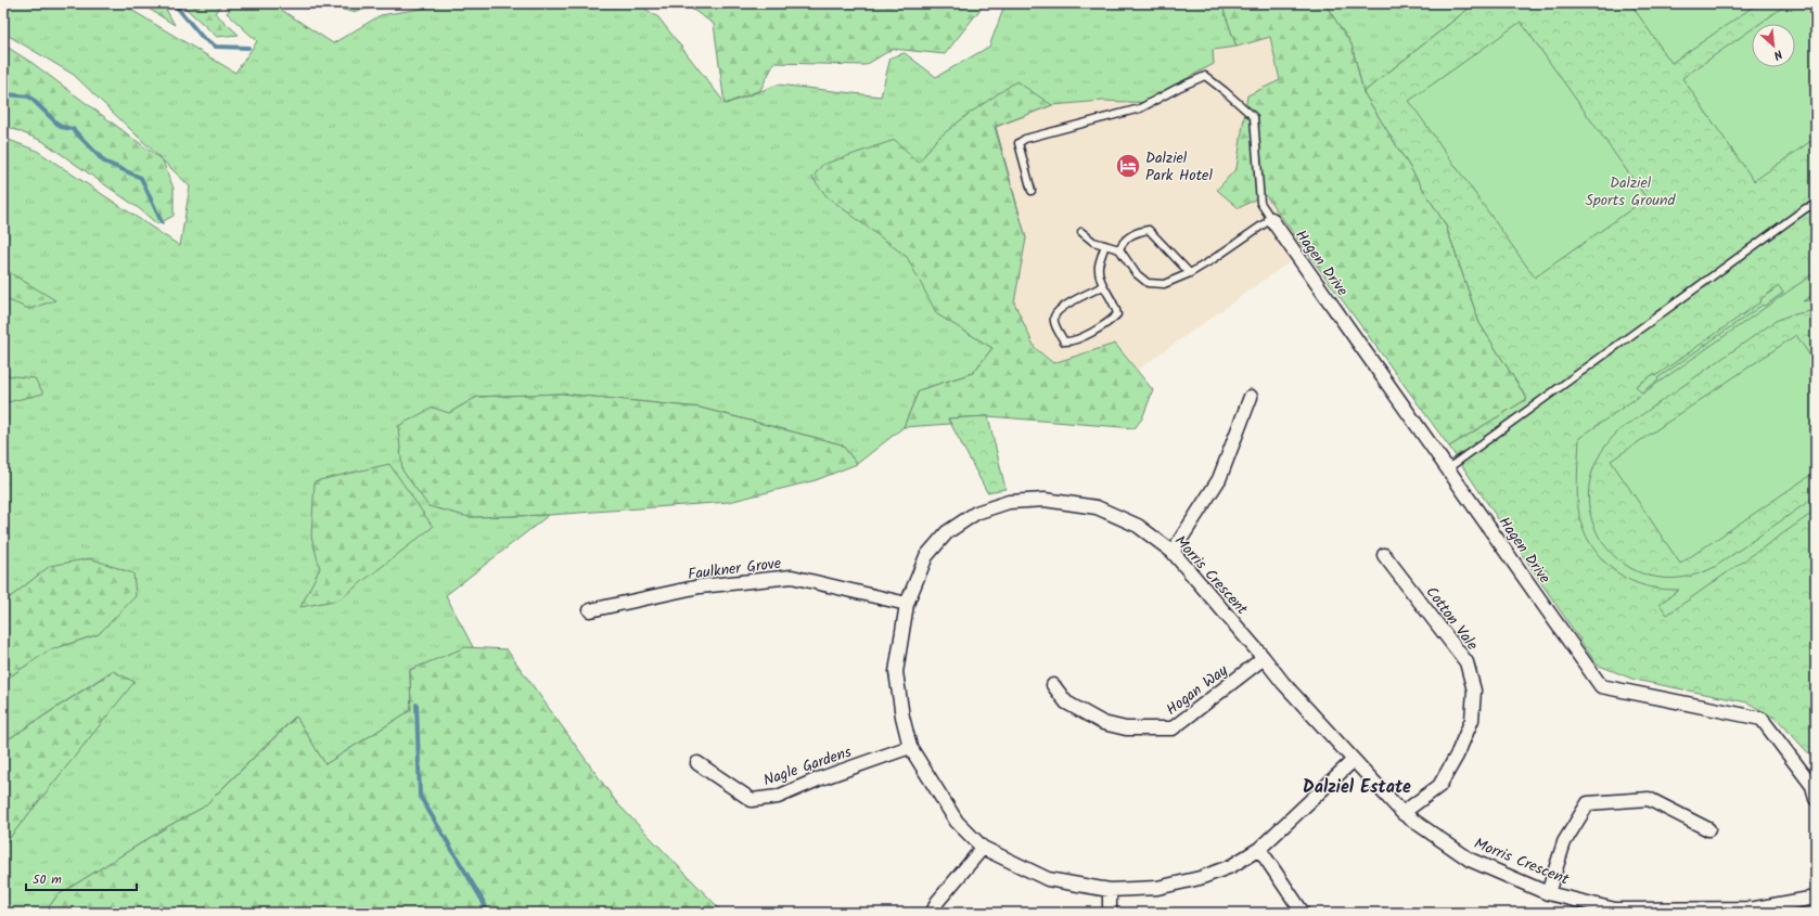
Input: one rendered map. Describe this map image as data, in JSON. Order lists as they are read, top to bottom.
{
  "streets": {
    "street": [
      "Hagen Drive",
      "Faulkner Grove",
      "Morris Crescent",
      "Cotton Vale",
      "Hogan Way",
      "Nagle Gardens"
    ]
  },
  "crossings": [
    ["Faulkner Grove", "Morris Crescent"],
    ["Morris Crescent", "Cotton Vale"],
    ["Morris Crescent", "Hogan Way"],
    ["Morris Crescent", "Nagle Gardens"]
  ],
  "districts": ["Dalziel Estate"],
  "parks": ["Dalziel Sports Ground"],
  "places": {
    "hotel": ["Dalziel Park Hotel"]
  },
  "scale_bar": "50 m",
  "north": "bottom right"
}
